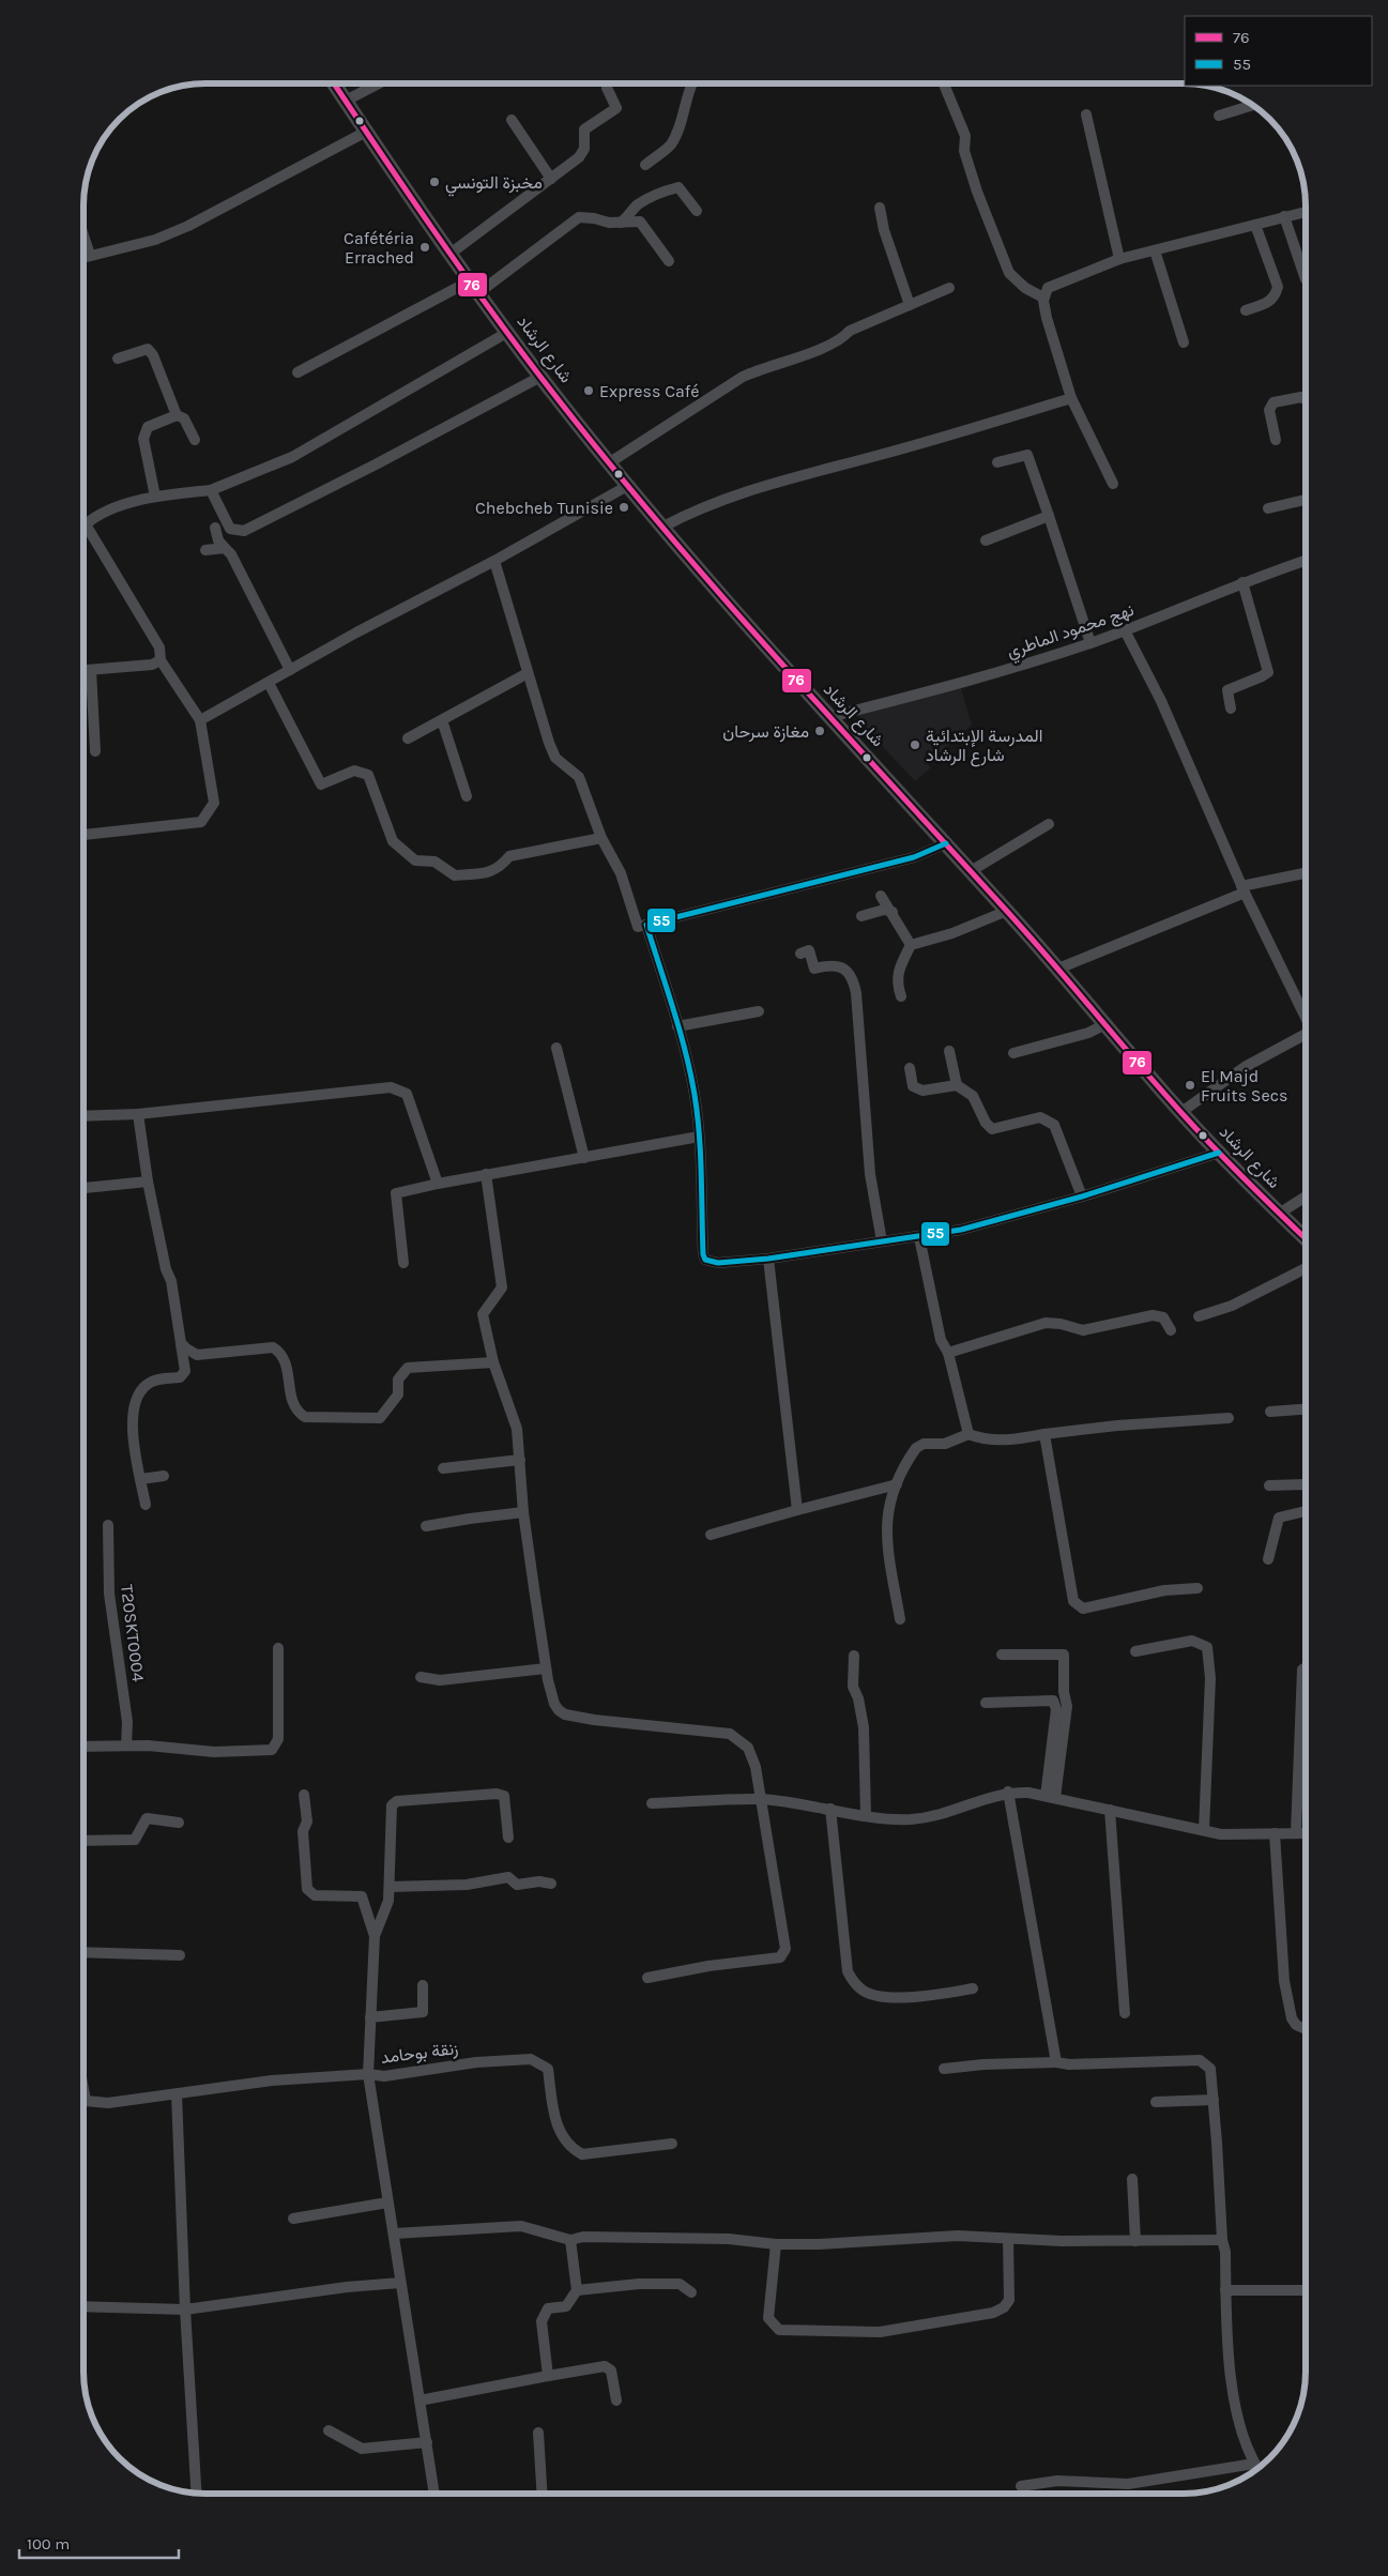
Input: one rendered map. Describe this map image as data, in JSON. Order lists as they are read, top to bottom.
{
  "streets": {
    "street": [
      "شارع الرشاد",
      "نهج محمود الماطري",
      "T20SKT0004",
      "زنقة بوحامد"
    ]
  },
  "crossings": [
    ["شارع الرشاد", "نهج محمود الماطري"]
  ],
  "places": [
    "مخبزة التونسي",
    "Cafétéria Errached",
    "Express Café",
    "Chebcheb Tunisie",
    "مغازة سرحان",
    "المدرسة الإبتدائية شارع الرشاد",
    "El Majd Fruits Secs"
  ],
  "lines": ["transit line 76", "transit line 55"],
  "legend": ["76", "55"],
  "scale_bar": "100 m"
}
